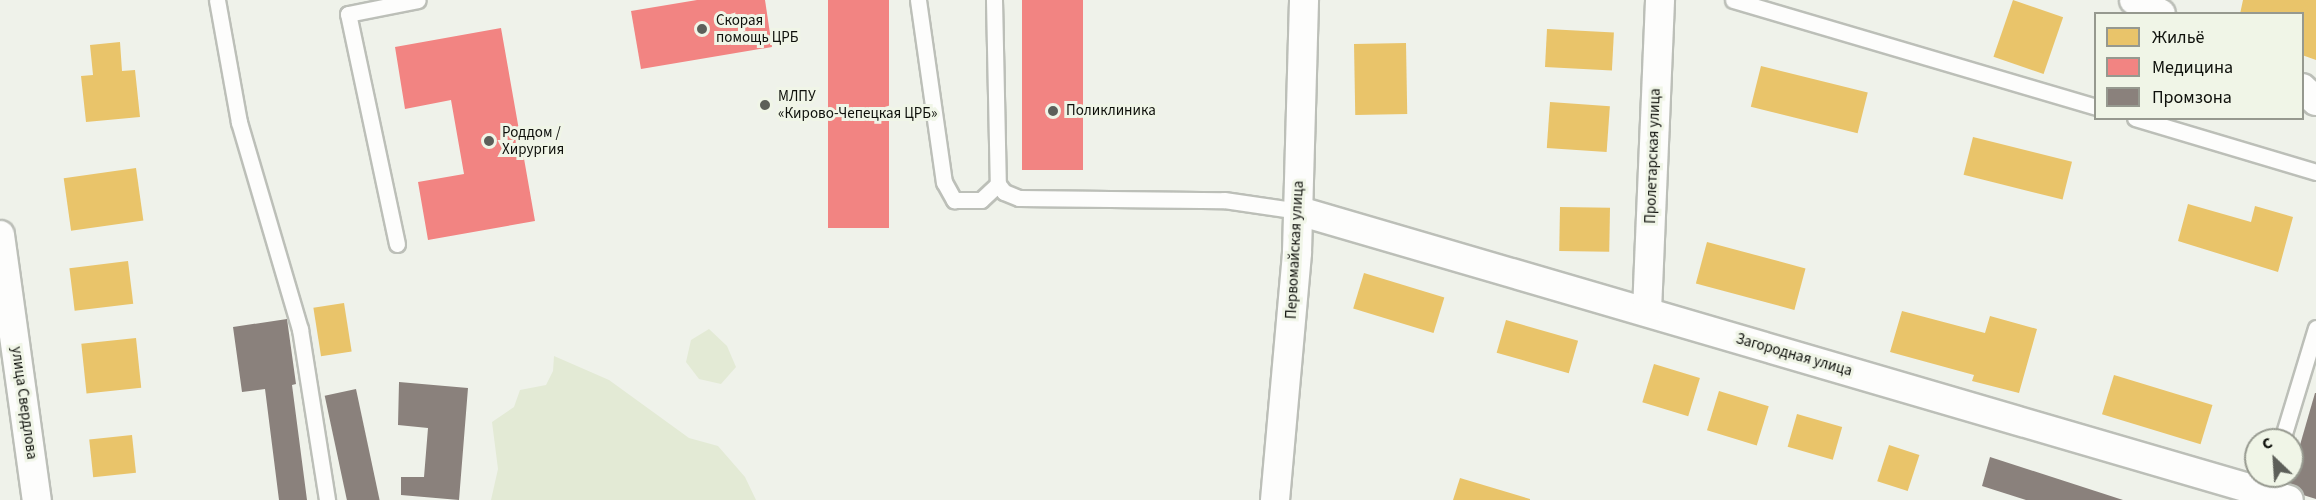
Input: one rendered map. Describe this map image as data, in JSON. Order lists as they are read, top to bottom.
{
  "streets": {
    "street": [
      "Пролетарская улица",
      "Первомайская улица",
      "Загородная улица",
      "улица Свердлова"
    ]
  },
  "crossings": [
    ["Пролетарская улица", "Загородная улица"],
    ["Первомайская улица", "Загородная улица"]
  ],
  "places": [
    "Скорая помощь ЦРБ",
    "МЛПУ «Кирово-Чепецкая ЦРБ»",
    "Поликлиника",
    "Роддом / Хирургия"
  ],
  "legend": ["Жильё", "Медицина", "Промзона"],
  "north": "top left"
}
